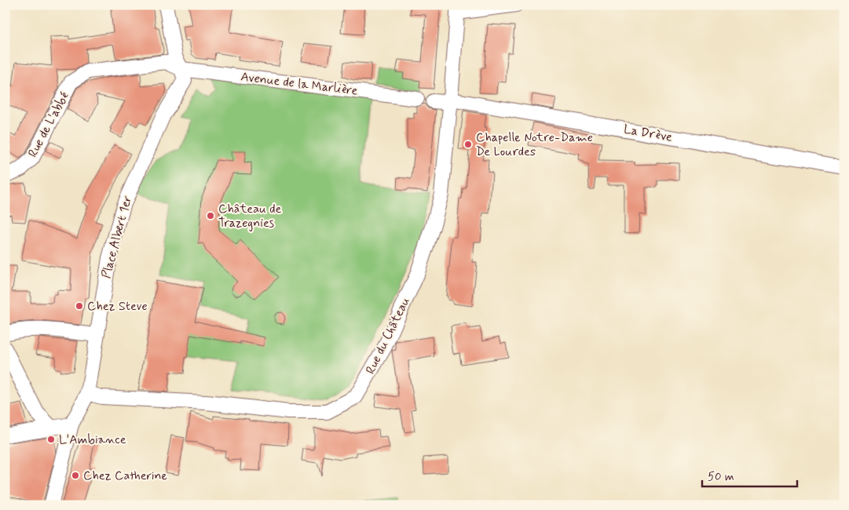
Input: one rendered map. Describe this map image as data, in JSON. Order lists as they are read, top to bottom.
{
  "streets": {
    "street": [
      "Avenue de la Marlière",
      "Rue de L'abbé",
      "La Drève",
      "Place Albert 1er",
      "Rue du Château"
    ]
  },
  "crossings": [
    ["Avenue de la Marlière", "Rue de L'abbé"],
    ["Avenue de la Marlière", "Place Albert 1er"],
    ["Rue de L'abbé", "Place Albert 1er"],
    ["La Drève", "Rue du Château"],
    ["Place Albert 1er", "Rue du Château"]
  ],
  "places": [
    "Chapelle Notre-Dame De Lourdes",
    "Château de Trazegnies",
    "Chez Steve",
    "L'Ambiance",
    "Chez Catherine"
  ],
  "scale_bar": "50 m"
}
